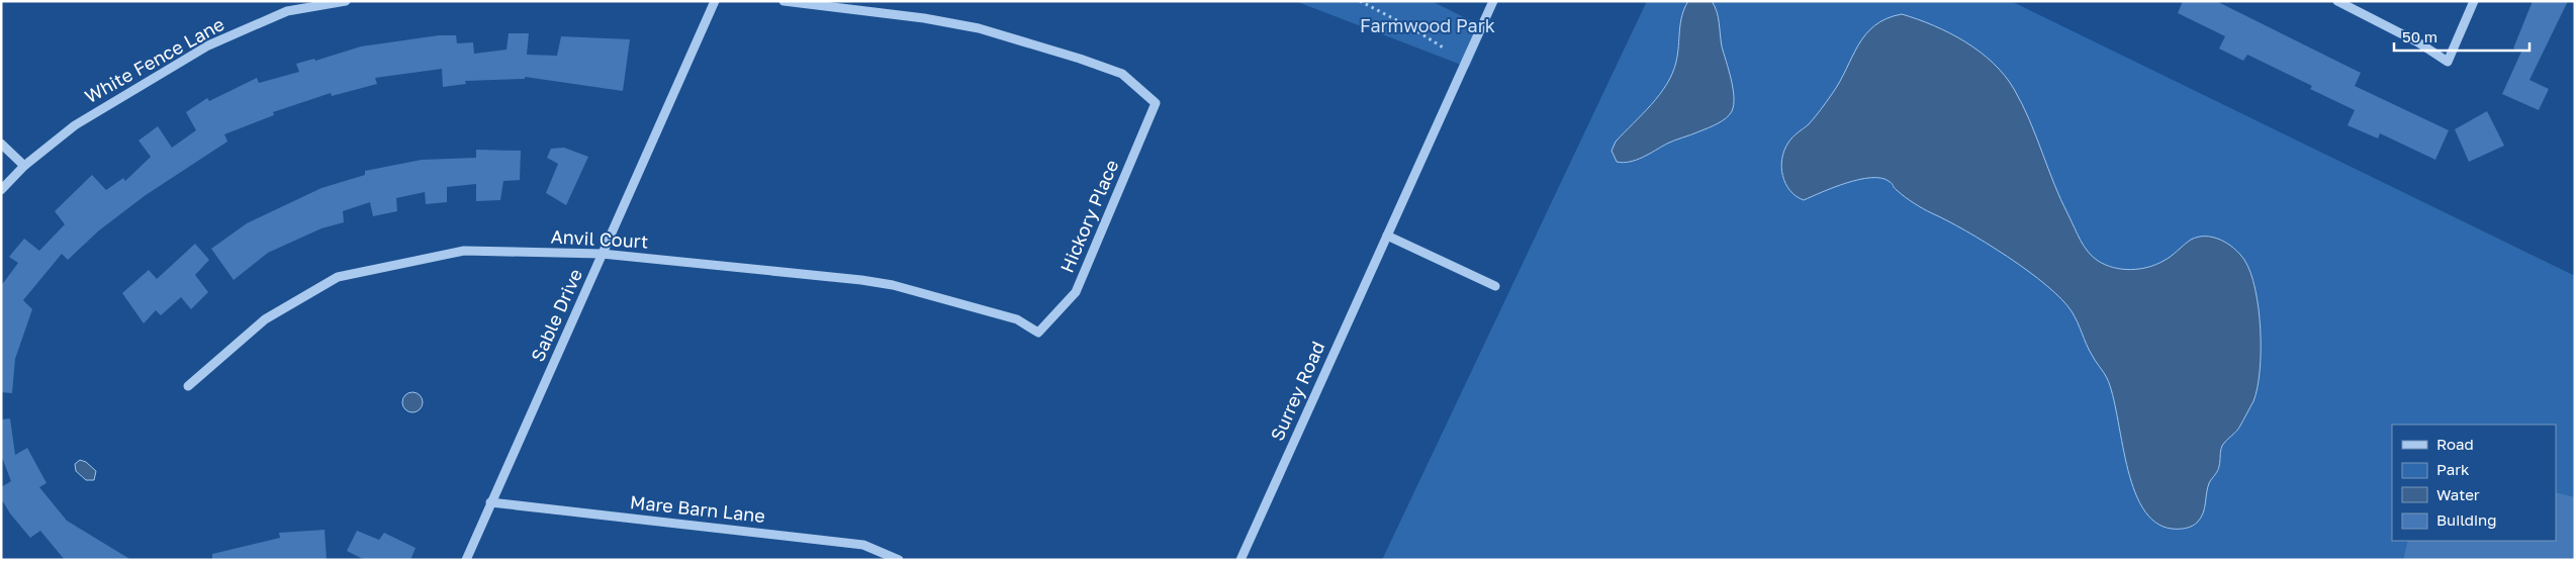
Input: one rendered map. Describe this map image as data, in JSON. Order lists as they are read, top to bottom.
{
  "streets": {
    "street": [
      "White Fence Lane",
      "Hickory Place",
      "Anvil Court",
      "Sable Drive",
      "Surrey Road",
      "Mare Barn Lane"
    ]
  },
  "crossings": [
    ["Hickory Place", "Anvil Court"],
    ["Anvil Court", "Sable Drive"],
    ["Sable Drive", "Mare Barn Lane"]
  ],
  "parks": ["Farmwood Park"],
  "legend": [
    "Road",
    "Park",
    "Water",
    "Building"
  ],
  "scale_bar": "50 m"
}
